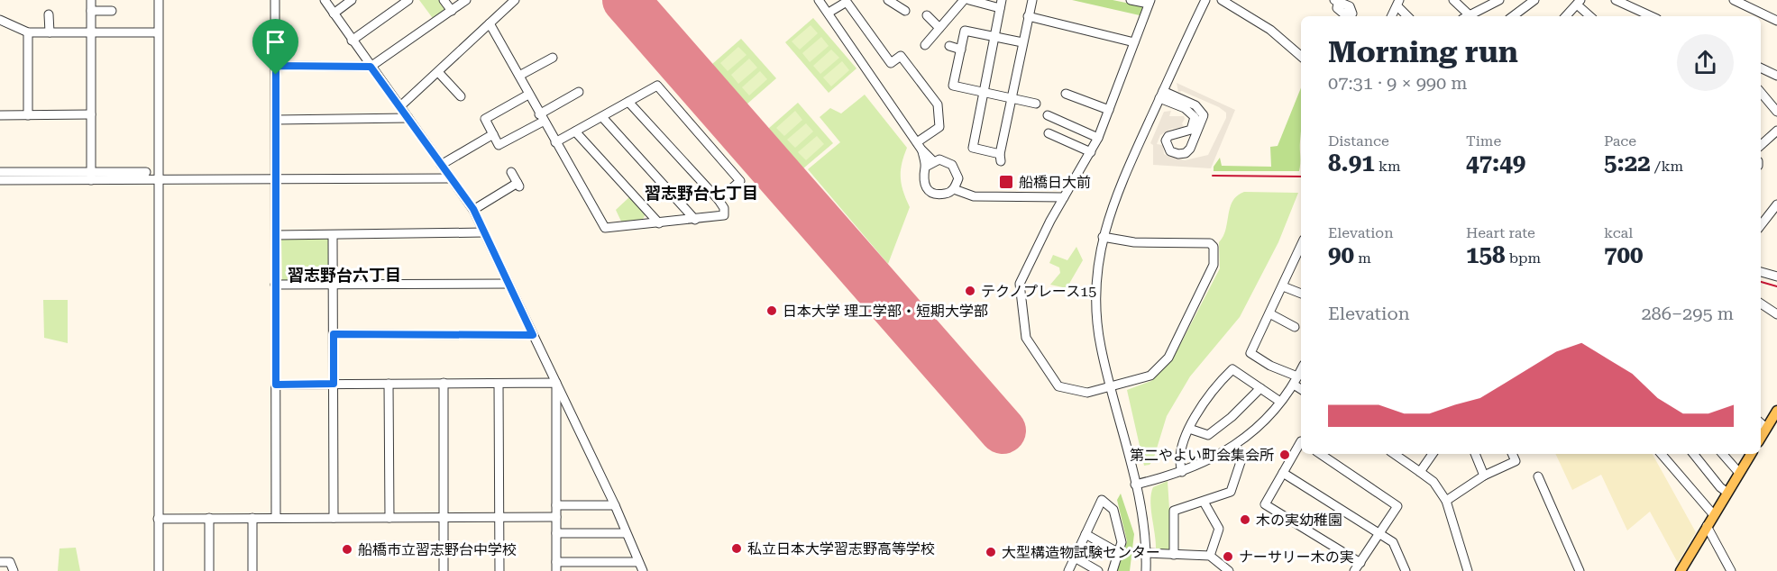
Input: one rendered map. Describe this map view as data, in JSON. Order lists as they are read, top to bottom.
{
  "districts": ["習志野台七丁目", "習志野台六丁目"],
  "places": {
    "transit": ["船橋日大前"],
    "other": [
      "テクノプレース15",
      "日本大学 理工学部・短期大学部",
      "第二やよい町会集会所",
      "木の実幼稚園",
      "私立日本大学習志野高等学校",
      "船橋市立習志野台中学校",
      "大型構造物試験センター",
      "ナーサリー木の実"
    ]
  },
  "page": {
    "heading": ["Morning run", "07:31 · 9 × 990 m"],
    "stats": [
      ["Distance", "8.91 km"],
      ["Time", "47:49"],
      ["Pace", "5:22 /km"],
      ["Elevation", "90 m"],
      ["Heart rate", "158 bpm"],
      ["kcal", "700"]
    ],
    "chart": ["Elevation", "286–295 m"]
  }
}
